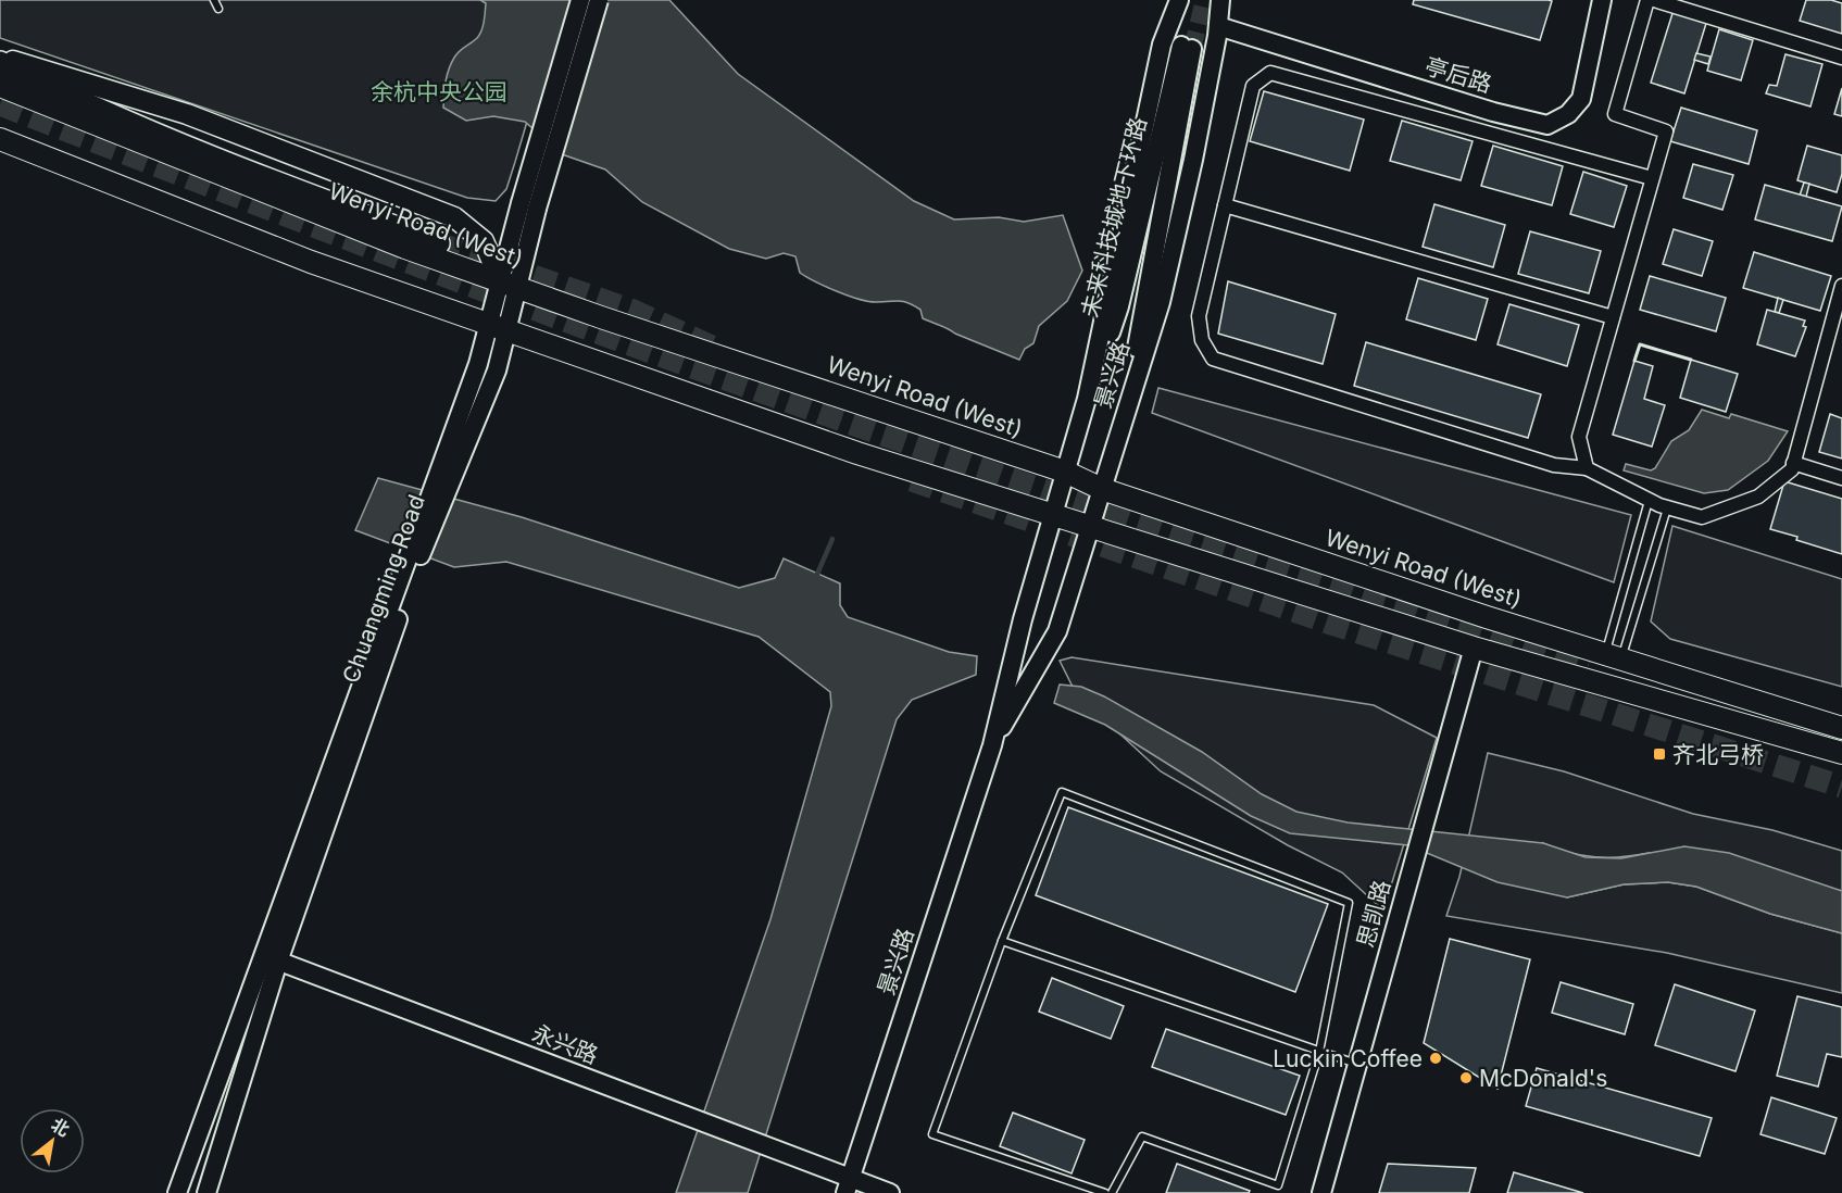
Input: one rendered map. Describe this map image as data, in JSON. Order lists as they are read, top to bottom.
{
  "streets": {
    "main road": ["Wenyi Road (West)"],
    "street": [
      "亭后路",
      "未来科技城地下环路",
      "景兴路",
      "Chuangming Road",
      "思凯路",
      "永兴路"
    ]
  },
  "crossings": [
    ["亭后路", "景兴路"],
    ["未来科技城地下环路", "景兴路"],
    ["Wenyi Road (West)", "景兴路"],
    ["Wenyi Road (West)", "Chuangming Road"],
    ["景兴路", "永兴路"],
    ["Chuangming Road", "永兴路"]
  ],
  "parks": ["余杭中央公园"],
  "places": {
    "transit": ["齐北弓桥"],
    "other": ["Luckin Coffee", "McDonald's"]
  },
  "north": "top right"
}
